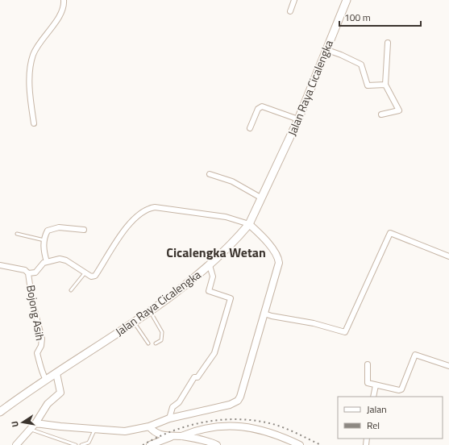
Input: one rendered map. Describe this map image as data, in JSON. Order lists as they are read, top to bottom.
{
  "streets": {
    "main road": ["Jalan Raya Cicalengka"],
    "street": ["Bojong Asih"]
  },
  "crossings": [
    ["Jalan Raya Cicalengka", "Bojong Asih"]
  ],
  "districts": ["Cicalengka Wetan"],
  "legend": ["Jalan", "Rel"],
  "scale_bar": "100 m",
  "north": "left"
}
